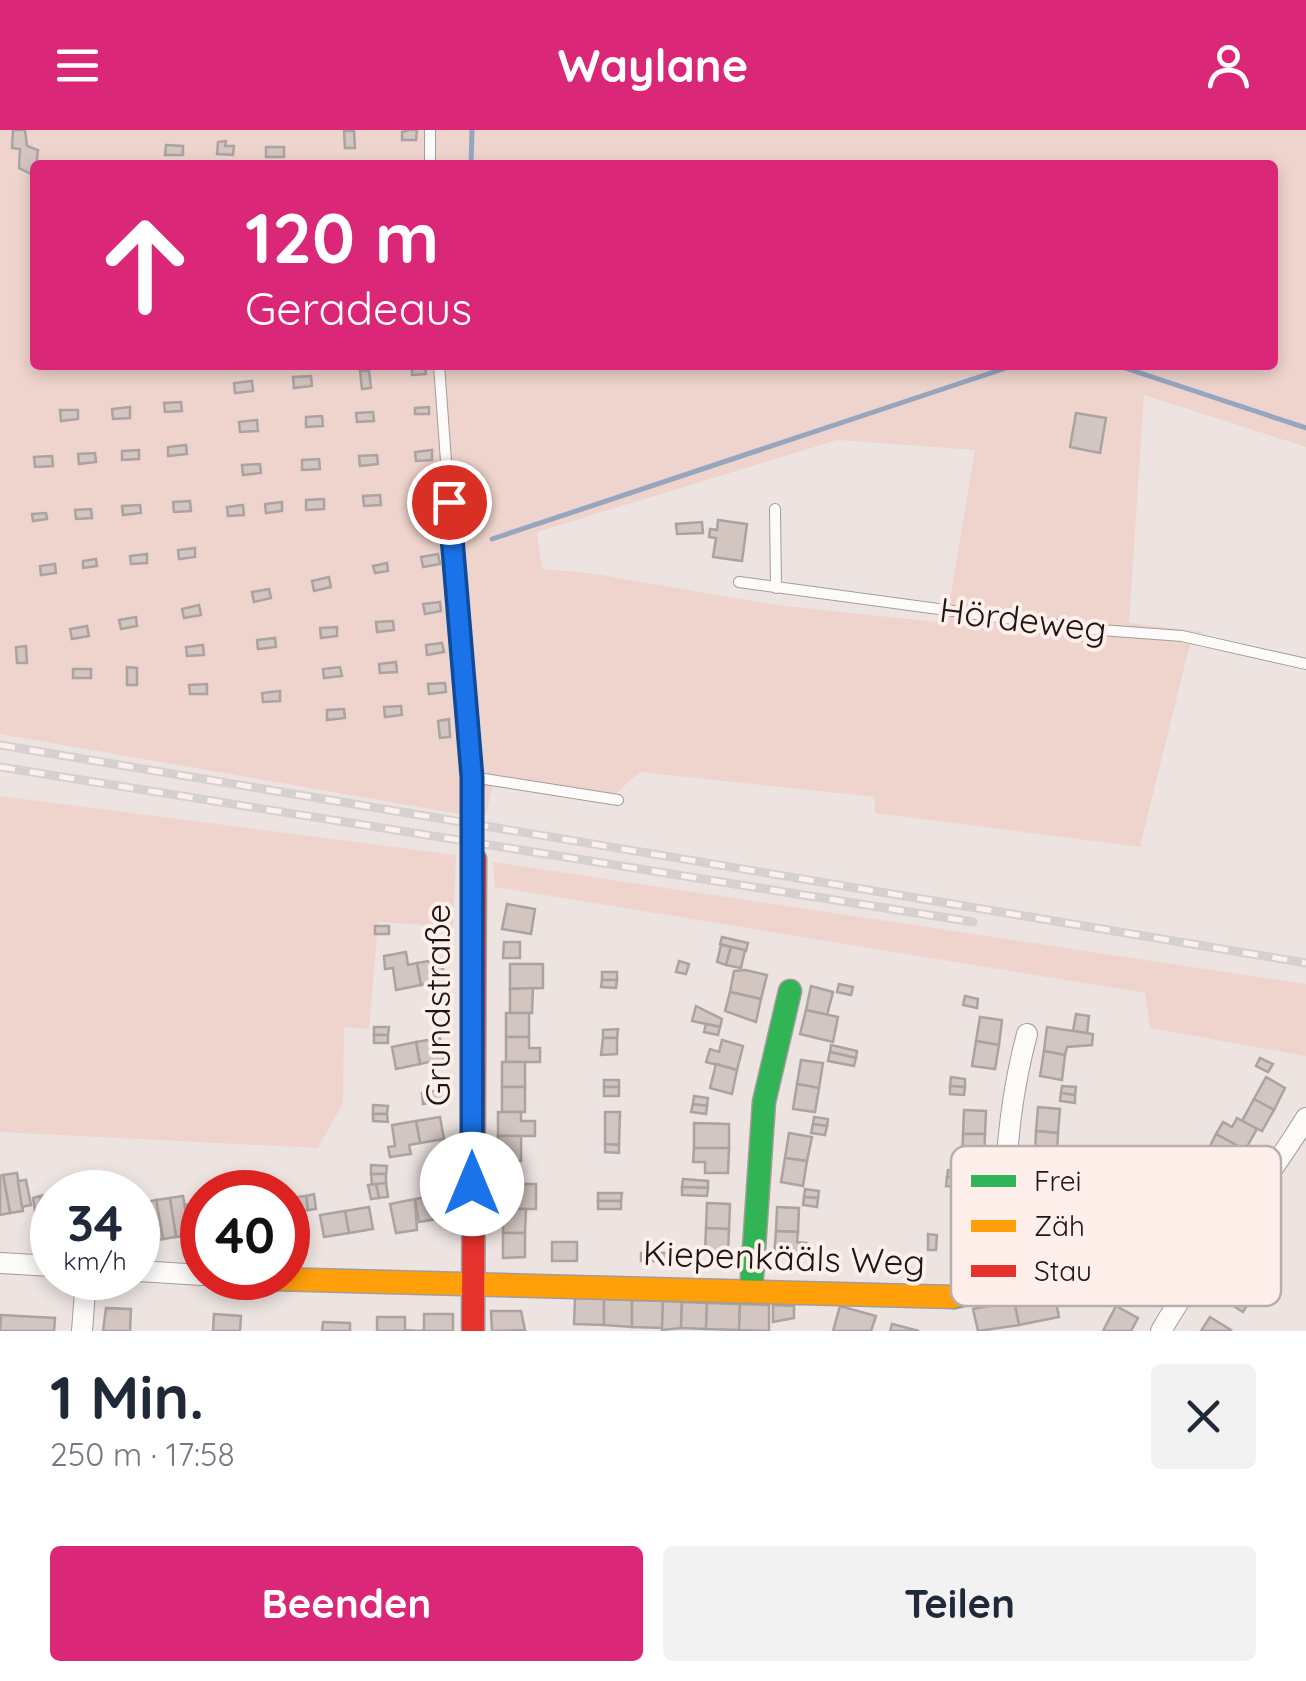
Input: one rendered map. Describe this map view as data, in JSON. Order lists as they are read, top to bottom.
{
  "streets": {
    "street": ["Grundstraße", "Kiepenkääls Weg"],
    "lane": ["Hördeweg"]
  },
  "crossings": [
    ["Grundstraße", "Kiepenkääls Weg"]
  ],
  "legend": ["Frei", "Zäh", "Stau"],
  "page": {
    "header": "Waylane",
    "turn": ["120 m", "Geradeaus"],
    "speed": "34 km/h",
    "limit": "40",
    "heading": ["1 Min.", "250 m · 17:58"],
    "buttons": ["Beenden", "Teilen"]
  }
}
